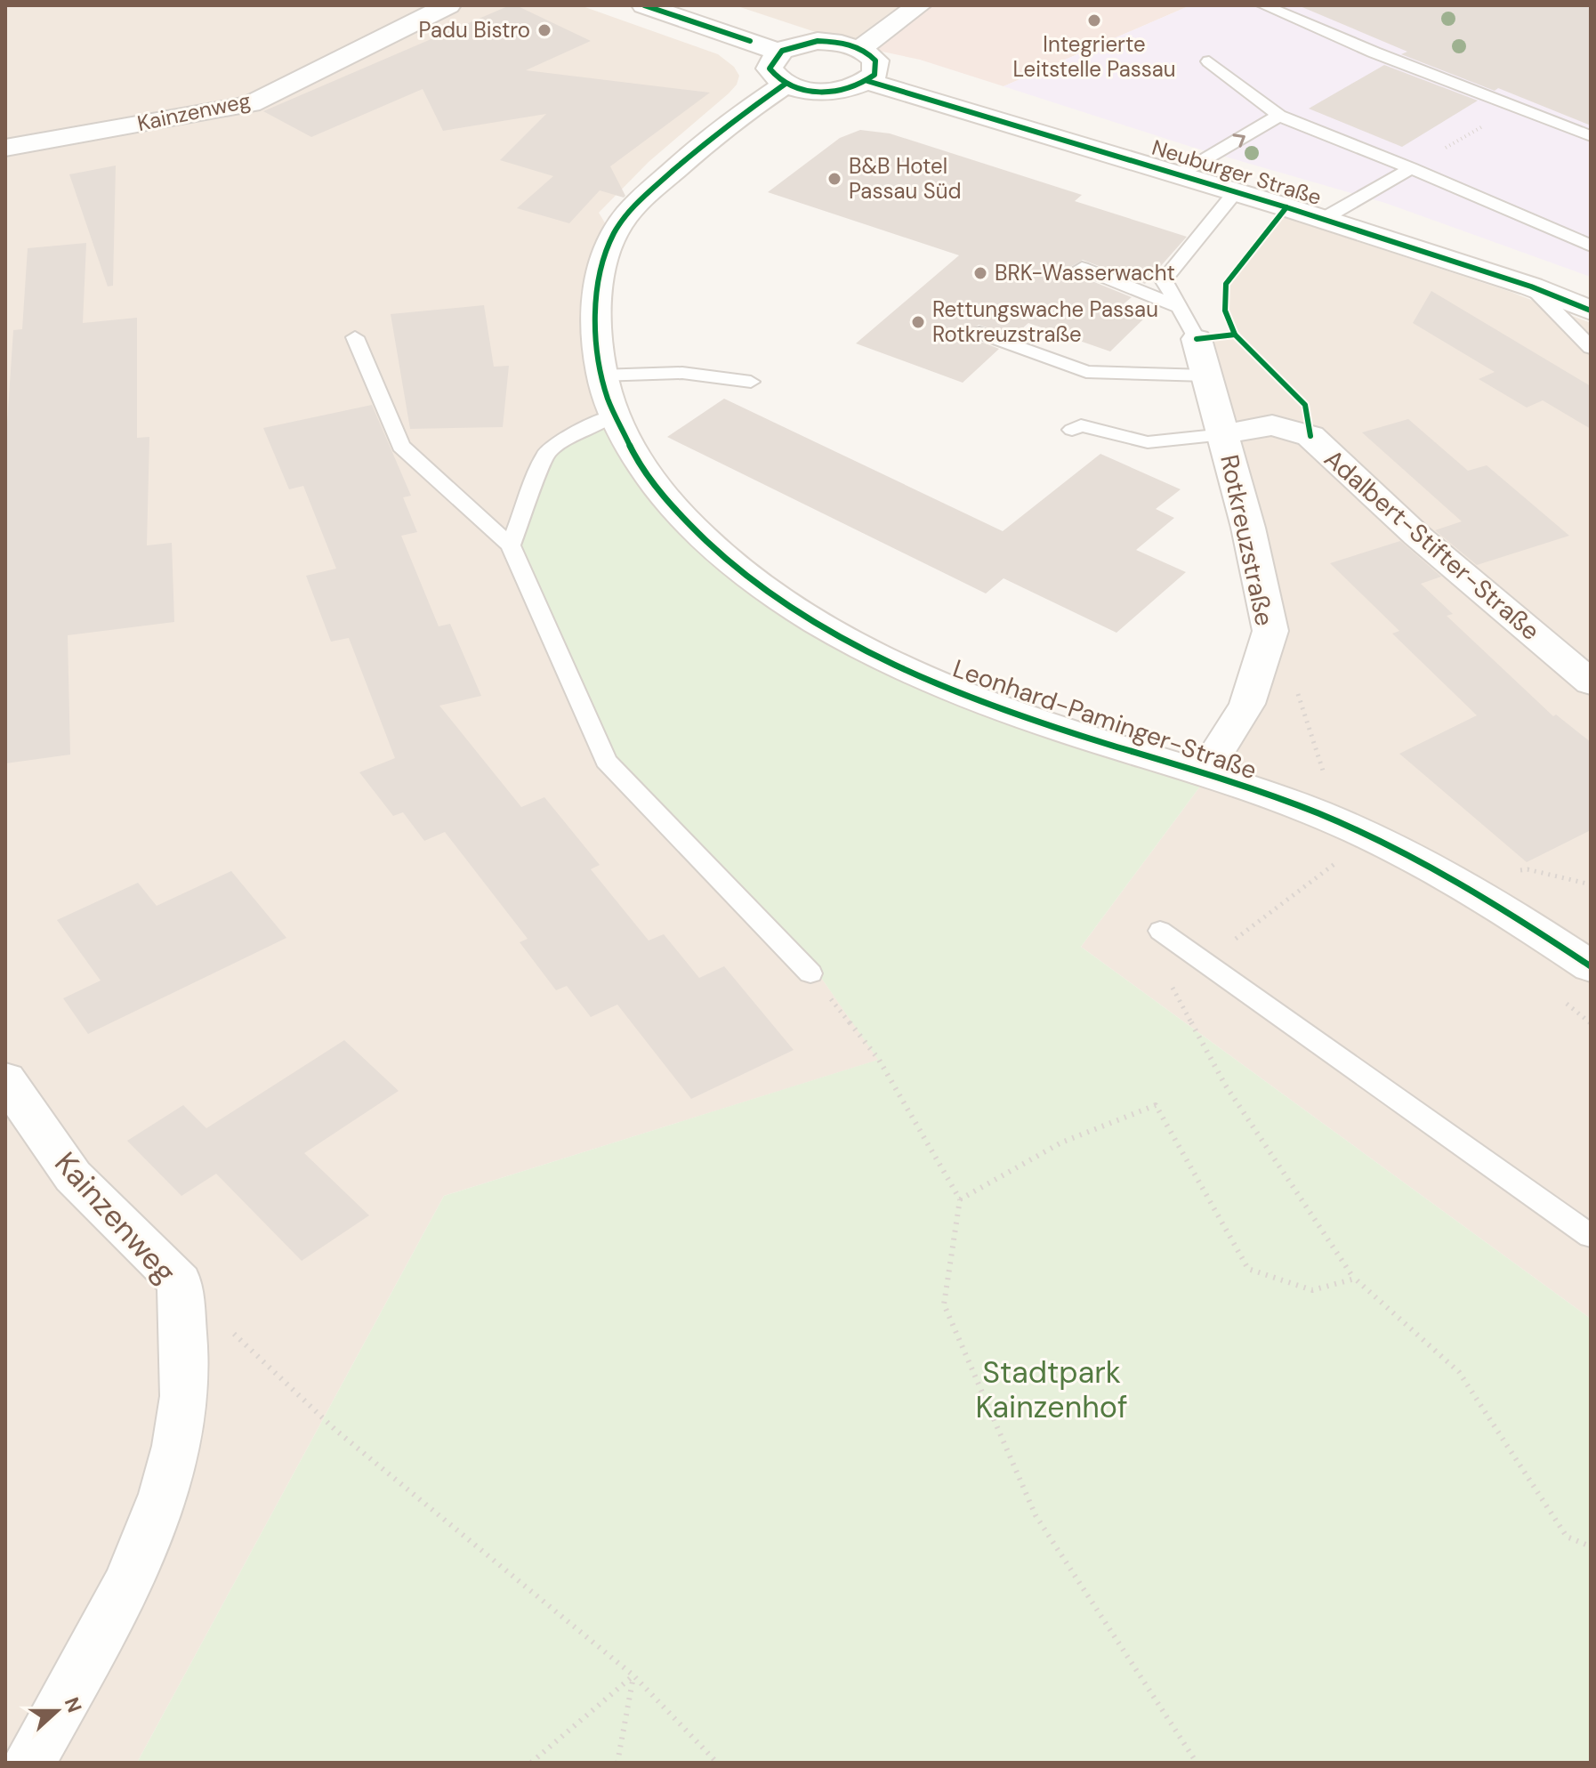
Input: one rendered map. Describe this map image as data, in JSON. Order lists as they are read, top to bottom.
{
  "streets": {
    "street": [
      "Kainzenweg",
      "Neuburger Straße",
      "Rotkreuzstraße",
      "Adalbert-Stifter-Straße",
      "Leonhard-Paminger-Straße"
    ]
  },
  "crossings": [
    ["Rotkreuzstraße", "Adalbert-Stifter-Straße"],
    ["Rotkreuzstraße", "Leonhard-Paminger-Straße"]
  ],
  "parks": ["Stadtpark Kainzenhof"],
  "places": [
    "Integrierte Leitstelle Passau",
    "Padu Bistro",
    "B&B Hotel Passau Süd",
    "BRK-Wasserwacht",
    "Rettungswache Passau Rotkreuzstraße"
  ],
  "north": "right"
}
